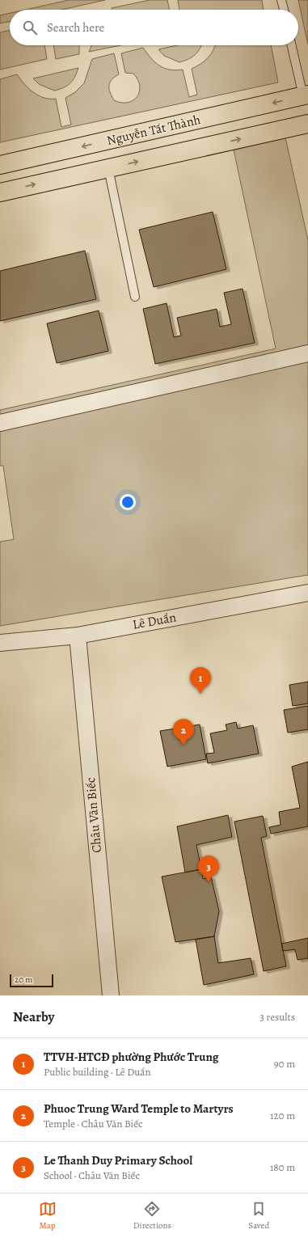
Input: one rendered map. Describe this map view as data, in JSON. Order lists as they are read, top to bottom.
{
  "streets": {
    "main road": ["Nguyễn Tất Thành"],
    "street": ["Lê Duẩn", "Châu Văn Biếc"]
  },
  "crossings": [
    ["Lê Duẩn", "Châu Văn Biếc"]
  ],
  "scale_bar": "20 m",
  "page": {
    "search": "Search here",
    "pins": ["1", "2", "3"],
    "scale": "20 m",
    "heading": ["Nearby", "3 results"],
    "list": [
      {
        "mark": "1",
        "name": "TTVH-HTCĐ phường Phước Trung",
        "note": "Public building · Lê Duẩn",
        "value": "90 m"
      },
      {
        "mark": "2",
        "name": "Phuoc Trung Ward Temple to Martyrs",
        "note": "Temple · Châu Văn Biếc",
        "value": "120 m"
      },
      {
        "mark": "3",
        "name": "Le Thanh Duy Primary School",
        "note": "School · Châu Văn Biếc",
        "value": "180 m"
      }
    ],
    "nav": ["Map", "Directions", "Saved"]
  }
}
